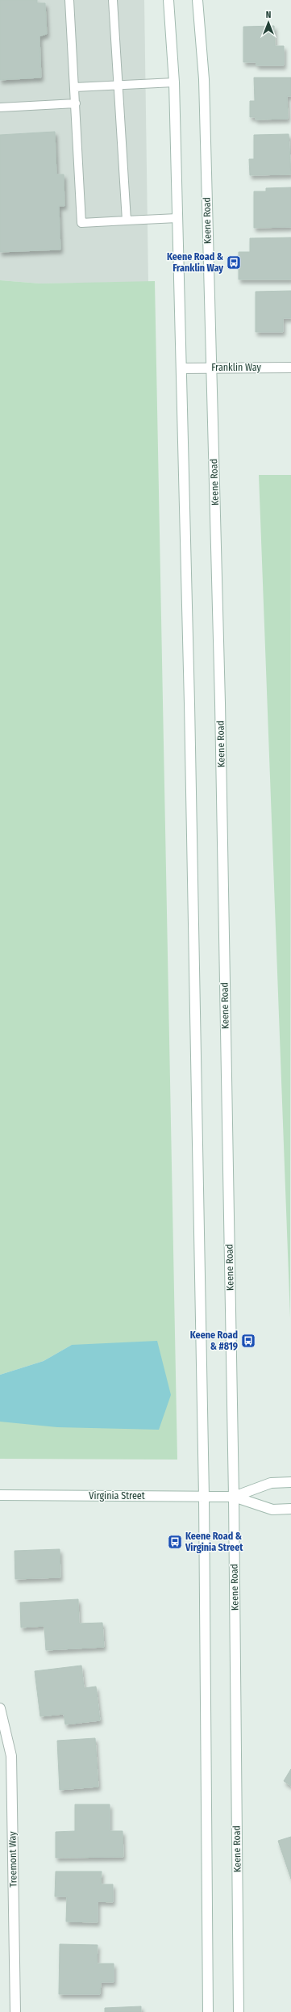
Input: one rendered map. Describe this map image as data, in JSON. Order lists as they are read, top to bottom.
{
  "streets": {
    "main road": [
      "Keene Road",
      "Franklin Way",
      "Virginia Street",
      "Treemont Way"
    ]
  },
  "crossings": [
    ["Keene Road", "Franklin Way"],
    ["Keene Road", "Virginia Street"]
  ],
  "places": {
    "bus stop": ["Keene Road & Franklin Way", "Keene Road & #819", "Keene Road & Virginia Street"]
  },
  "north": "top"
}
